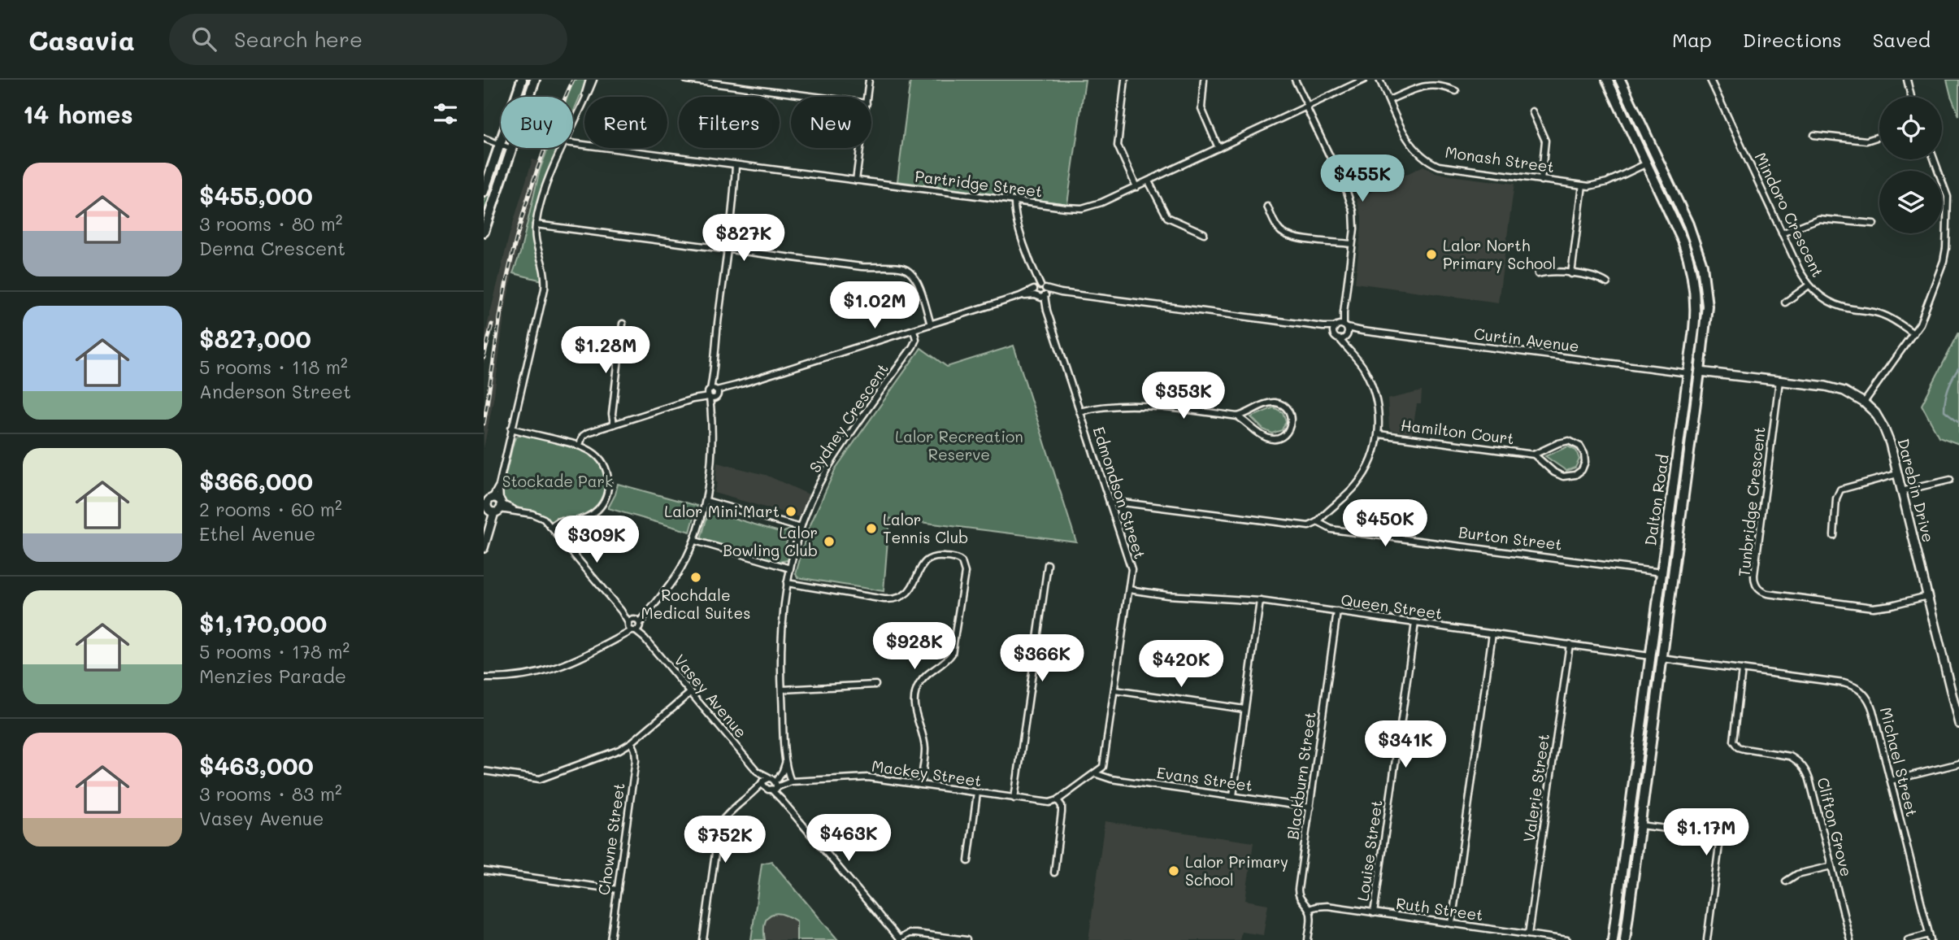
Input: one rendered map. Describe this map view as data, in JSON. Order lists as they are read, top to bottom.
{
  "streets": {
    "main road": ["Monash Street", "Dalton Road", "Burton Street"],
    "street": [
      "Partridge Street",
      "Mindoro Crescent",
      "Curtin Avenue",
      "Sydney Crescent",
      "Hamilton Court",
      "Darebin Drive",
      "Edmondson Street",
      "Tunbridge Crescent",
      "Queen Street",
      "Vasey Avenue",
      "Michael Street",
      "Mackey Street",
      "Blackburn Street",
      "Evans Street",
      "Valerie Street",
      "Clifton Grove",
      "Chowne Street",
      "Louise Street",
      "Ruth Street"
    ]
  },
  "crossings": [
    ["Monash Street", "Dalton Road"],
    ["Partridge Street", "Edmondson Street"],
    ["Curtin Avenue", "Sydney Crescent"],
    ["Curtin Avenue", "Hamilton Court"],
    ["Curtin Avenue", "Edmondson Street"],
    ["Curtin Avenue", "Dalton Road"],
    ["Sydney Crescent", "Vasey Avenue"],
    ["Sydney Crescent", "Mackey Street"],
    ["Darebin Drive", "Dalton Road"],
    ["Darebin Drive", "Tunbridge Crescent"],
    ["Edmondson Street", "Burton Street"],
    ["Edmondson Street", "Queen Street"],
    ["Edmondson Street", "Evans Street"],
    ["Dalton Road", "Burton Street"],
    ["Dalton Road", "Queen Street"],
    ["Dalton Road", "Michael Street"],
    ["Queen Street", "Blackburn Street"],
    ["Queen Street", "Valerie Street"],
    ["Queen Street", "Louise Street"],
    ["Vasey Avenue", "Mackey Street"],
    ["Michael Street", "Clifton Grove"],
    ["Blackburn Street", "Evans Street"],
    ["Blackburn Street", "Ruth Street"],
    ["Valerie Street", "Ruth Street"],
    ["Louise Street", "Ruth Street"]
  ],
  "parks": ["Lalor Recreation Reserve", "Stockade Park"],
  "places": [
    "Lalor North Primary School",
    "Lalor Mini Mart",
    "Lalor Tennis Club",
    "Lalor Bowling Club",
    "Rochdale Medical Suites",
    "Lalor Primary School"
  ],
  "page": {
    "header": "Casavia",
    "search": "Search here",
    "nav": ["Map", "Directions", "Saved"],
    "heading": "14 homes",
    "chip": [
      "Buy",
      "Rent",
      "Filters",
      "New"
    ],
    "list": [
      {
        "name": "$455,000",
        "note": "3 rooms · 80 m² · Derna Crescent"
      },
      {
        "name": "$827,000",
        "note": "5 rooms · 118 m² · Anderson Street"
      },
      {
        "name": "$366,000",
        "note": "2 rooms · 60 m² · Ethel Avenue"
      },
      {
        "name": "$1,170,000",
        "note": "5 rooms · 178 m² · Menzies Parade"
      },
      {
        "name": "$463,000",
        "note": "3 rooms · 83 m² · Vasey Avenue"
      }
    ],
    "price": [
      "$455K",
      "$827K",
      "$1.02M",
      "$1.28M",
      "$353K",
      "$450K",
      "$309K",
      "$928K",
      "$366K",
      "$420K",
      "$341K",
      "$1.17M",
      "$463K",
      "$752K"
    ]
  }
}
